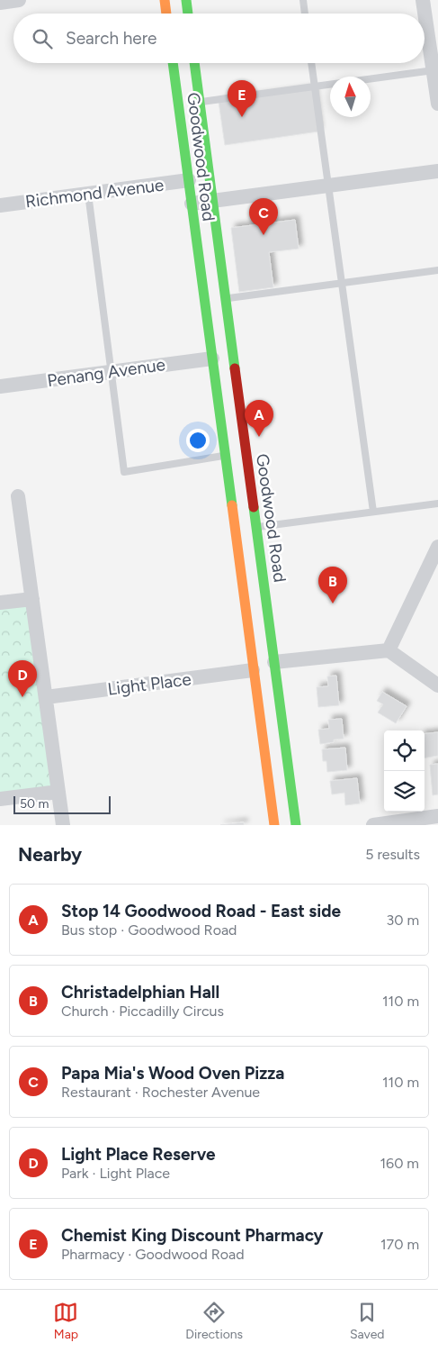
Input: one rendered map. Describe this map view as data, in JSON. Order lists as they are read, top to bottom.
{
  "streets": {
    "main road": ["Goodwood Road"],
    "street": ["Richmond Avenue", "Penang Avenue", "Light Place"]
  },
  "crossings": [
    ["Goodwood Road", "Richmond Avenue"],
    ["Goodwood Road", "Penang Avenue"],
    ["Goodwood Road", "Light Place"]
  ],
  "scale_bar": "50 m",
  "north": "top",
  "page": {
    "search": "Search here",
    "pins": [
      "E",
      "C",
      "A",
      "B",
      "D"
    ],
    "scale": "50 m",
    "heading": ["Nearby", "5 results"],
    "list": [
      {
        "mark": "A",
        "name": "Stop 14 Goodwood Road - East side",
        "note": "Bus stop · Goodwood Road",
        "value": "30 m"
      },
      {
        "mark": "B",
        "name": "Christadelphian Hall",
        "note": "Church · Piccadilly Circus",
        "value": "110 m"
      },
      {
        "mark": "C",
        "name": "Papa Mia's Wood Oven Pizza",
        "note": "Restaurant · Rochester Avenue",
        "value": "110 m"
      },
      {
        "mark": "D",
        "name": "Light Place Reserve",
        "note": "Park · Light Place",
        "value": "160 m"
      },
      {
        "mark": "E",
        "name": "Chemist King Discount Pharmacy",
        "note": "Pharmacy · Goodwood Road",
        "value": "170 m"
      }
    ],
    "nav": ["Map", "Directions", "Saved"]
  }
}
